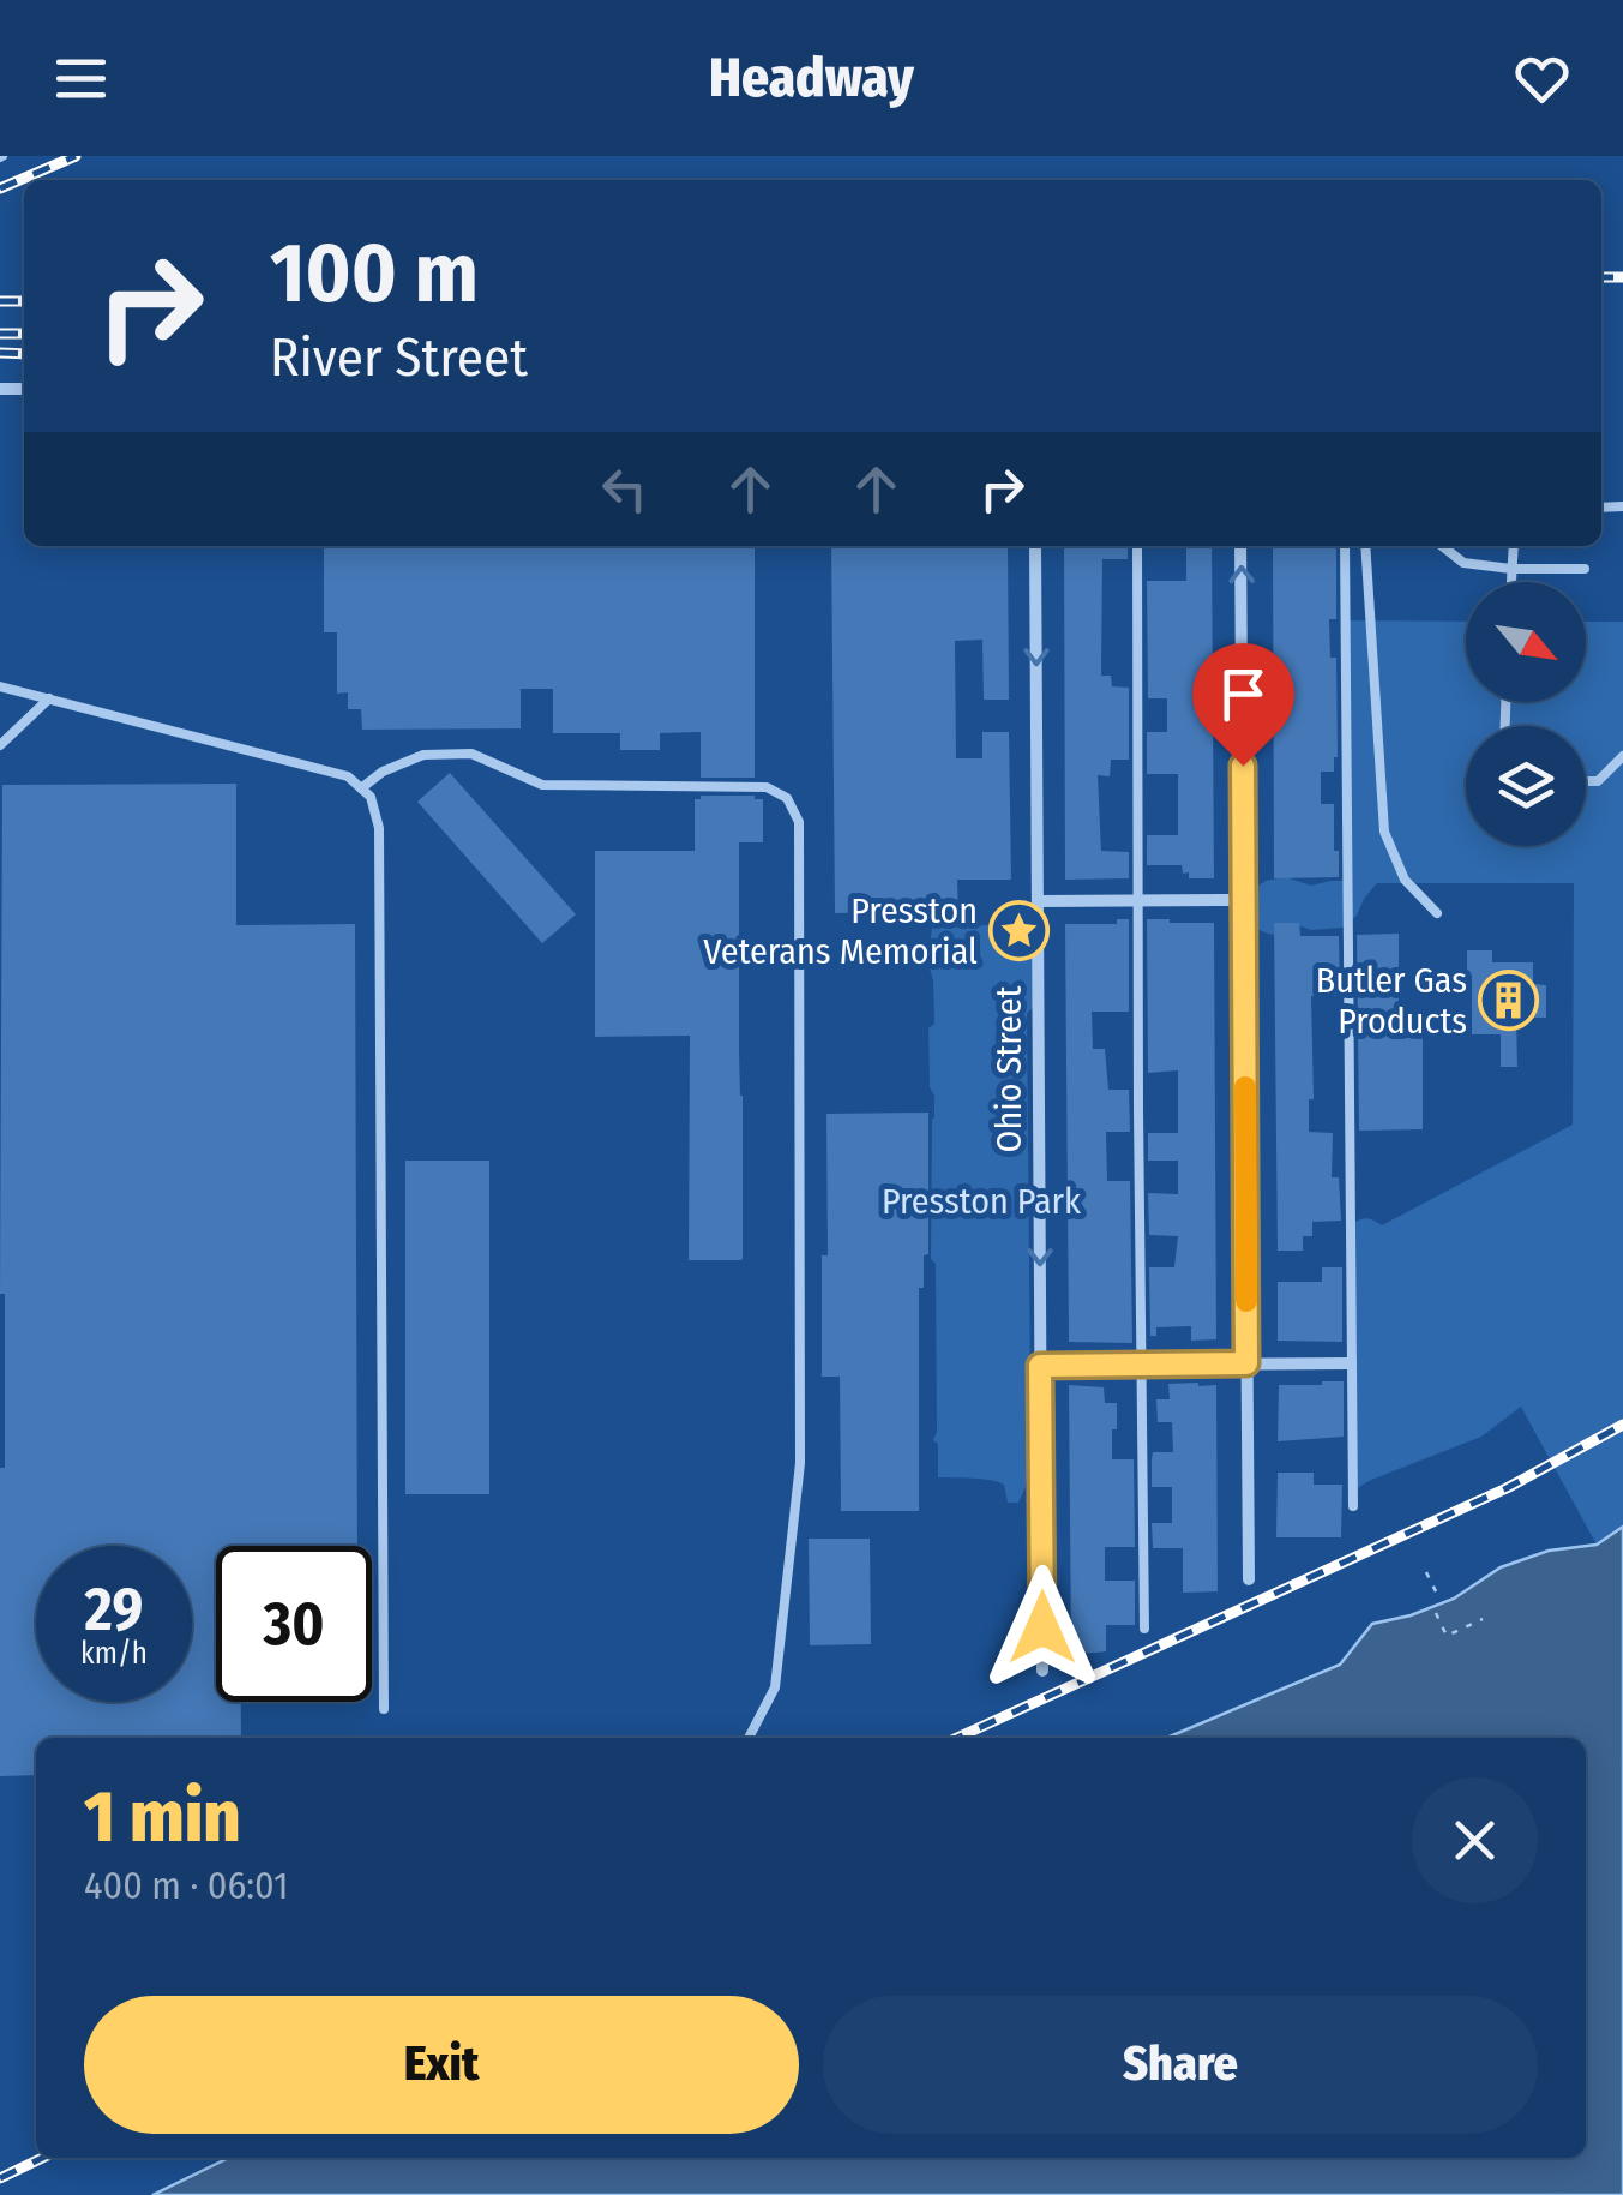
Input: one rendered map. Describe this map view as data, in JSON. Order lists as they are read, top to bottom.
{
  "streets": {
    "street": ["Ohio Street"]
  },
  "one_way": ["Ohio Street"],
  "parks": ["Presston Park"],
  "places": {
    "place": ["Presston Veterans Memorial"],
    "building": ["Butler Gas Products"]
  },
  "north": "bottom right",
  "page": {
    "header": "Headway",
    "turn": ["100 m", "River Street"],
    "speed": "29 km/h",
    "limit": "30",
    "heading": ["1 min", "400 m · 06:01"],
    "buttons": ["Exit", "Share"]
  }
}
